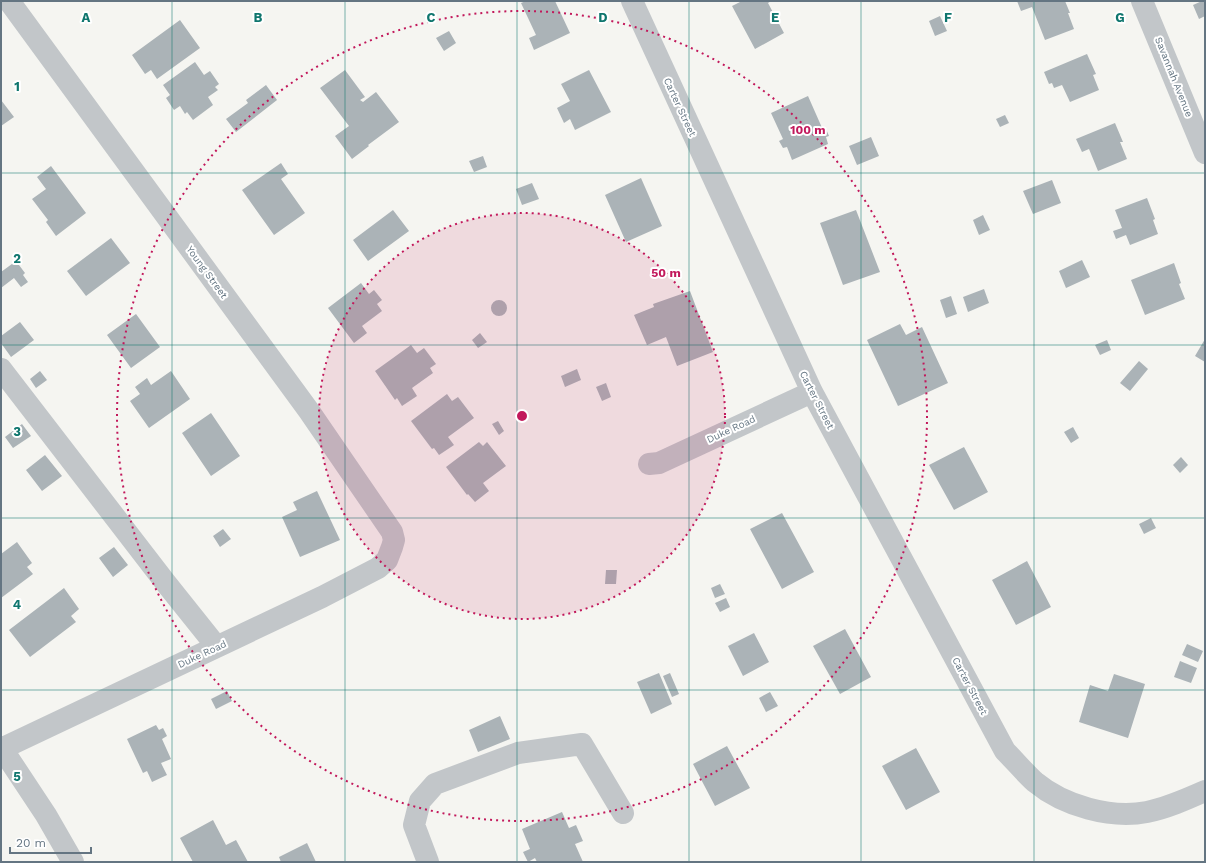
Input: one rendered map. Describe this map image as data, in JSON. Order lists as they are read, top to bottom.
{
  "streets": {
    "street": [
      "Savannah Avenue",
      "Carter Street",
      "Young Street",
      "Duke Road"
    ]
  },
  "crossings": [
    ["Carter Street", "Duke Road"],
    ["Young Street", "Duke Road"]
  ],
  "scale_bar": "20 m",
  "grid": {
    "columns": [
      "A",
      "B",
      "C",
      "D",
      "E",
      "F",
      "G"
    ],
    "rows": [
      "1",
      "2",
      "3",
      "4",
      "5"
    ]
  },
  "rings": ["100 m", "50 m"]
}
